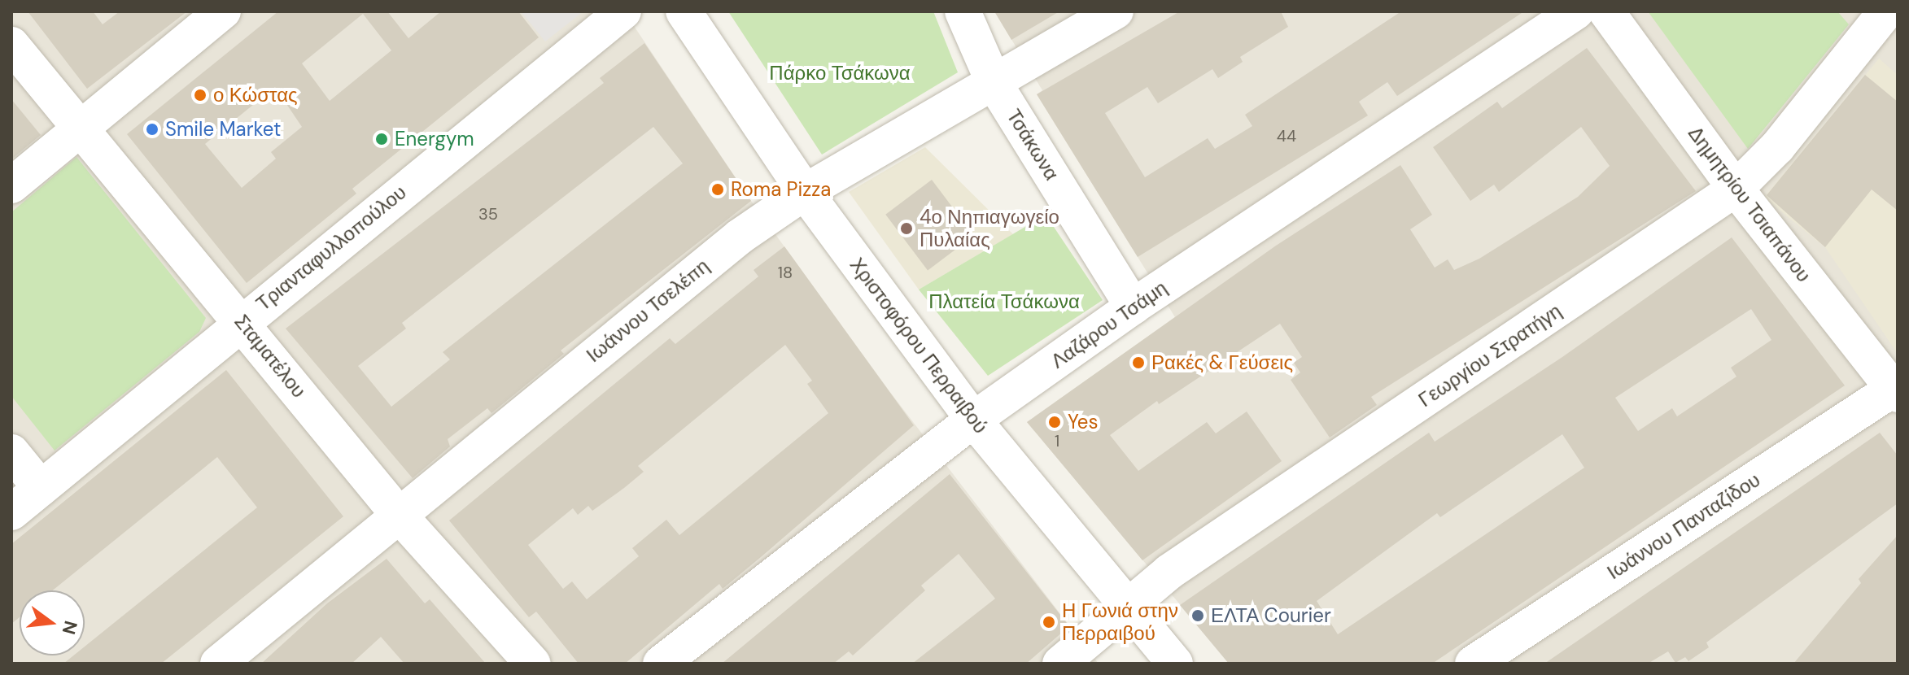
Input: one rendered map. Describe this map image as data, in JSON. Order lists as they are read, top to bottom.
{
  "streets": {
    "street": [
      "Τσάκωνα",
      "Δημητρίου Τσιαπάνου",
      "Τριανταφυλλοπούλου",
      "Ιωάννου Τσελέπη",
      "Λαζάρου Τσάμη",
      "Χριστοφόρου Περραιβού",
      "Γεωργίου Στρατήγη",
      "Σταματέλου",
      "Ιωάννου Πανταζίδου"
    ]
  },
  "crossings": [
    ["Τσάκωνα", "Ιωάννου Τσελέπη"],
    ["Τσάκωνα", "Λαζάρου Τσάμη"],
    ["Δημητρίου Τσιαπάνου", "Γεωργίου Στρατήγη"],
    ["Δημητρίου Τσιαπάνου", "Ιωάννου Πανταζίδου"],
    ["Τριανταφυλλοπούλου", "Σταματέλου"],
    ["Ιωάννου Τσελέπη", "Χριστοφόρου Περραιβού"],
    ["Ιωάννου Τσελέπη", "Σταματέλου"],
    ["Λαζάρου Τσάμη", "Χριστοφόρου Περραιβού"],
    ["Χριστοφόρου Περραιβού", "Γεωργίου Στρατήγη"]
  ],
  "parks": ["Πάρκο Τσάκωνα", "Πλατεία Τσάκωνα"],
  "places": [
    "ο Κώστας",
    "Smile Market",
    "Energym",
    "Roma Pizza",
    "4ο Νηπιαγωγείο Πυλαίας",
    "Ρακές & Γεύσεις",
    "Yes",
    "ΕΛΤΑ Courier",
    "Η Γωνιά στην Περραιβού"
  ],
  "house_numbers": [
    "44",
    "35",
    "18",
    "1"
  ],
  "north": "right"
}
